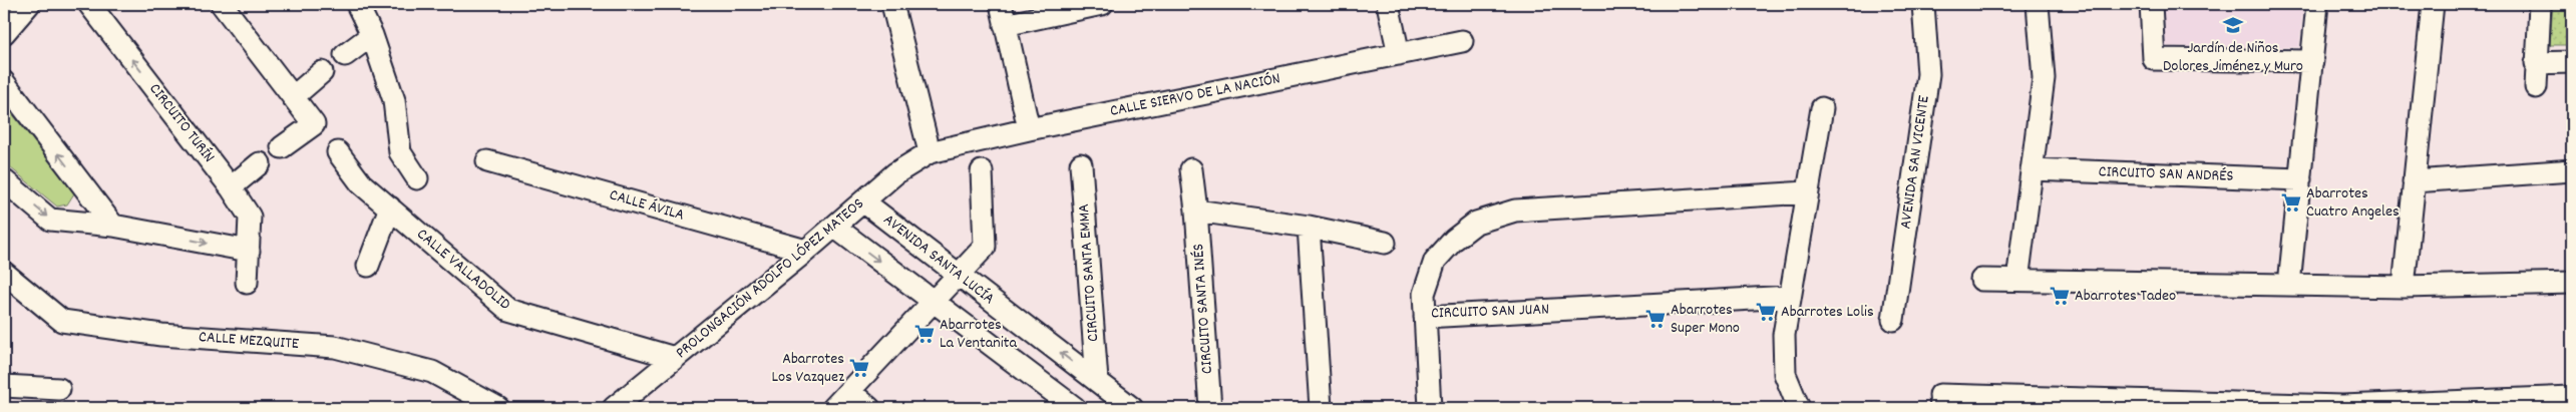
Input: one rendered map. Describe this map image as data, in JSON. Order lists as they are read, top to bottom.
{
  "streets": {
    "street": [
      "CALLE SIERVO DE LA NACIÓN",
      "CIRCUITO TURÍN",
      "AVENIDA SAN VICENTE",
      "CIRCUITO SAN ANDRÉS",
      "CALLE ÁVILA",
      "AVENIDA SANTA LUCÍA",
      "CALLE VALLADOLID",
      "CIRCUITO SANTA EMMA",
      "PROLONGACIÓN ADOLFO LÓPEZ MATEOS",
      "CIRCUITO SANTA INÉS",
      "CIRCUITO SAN JUAN",
      "CALLE MEZQUITE"
    ]
  },
  "crossings": [
    ["CALLE SIERVO DE LA NACIÓN", "PROLONGACIÓN ADOLFO LÓPEZ MATEOS"],
    ["CALLE ÁVILA", "PROLONGACIÓN ADOLFO LÓPEZ MATEOS"],
    ["AVENIDA SANTA LUCÍA", "CIRCUITO SANTA EMMA"],
    ["AVENIDA SANTA LUCÍA", "PROLONGACIÓN ADOLFO LÓPEZ MATEOS"],
    ["CALLE VALLADOLID", "PROLONGACIÓN ADOLFO LÓPEZ MATEOS"]
  ],
  "places": {
    "school or university": ["Jardín de Niños Dolores Jiménez y Muro"],
    "supermarket": [
      "Abarrotes Cuatro Angeles",
      "Abarrotes Tadeo",
      "Abarrotes Lolis",
      "Abarrotes Super Mono",
      "Abarrotes La Ventanita",
      "Abarrotes Los Vazquez"
    ]
  }
}
